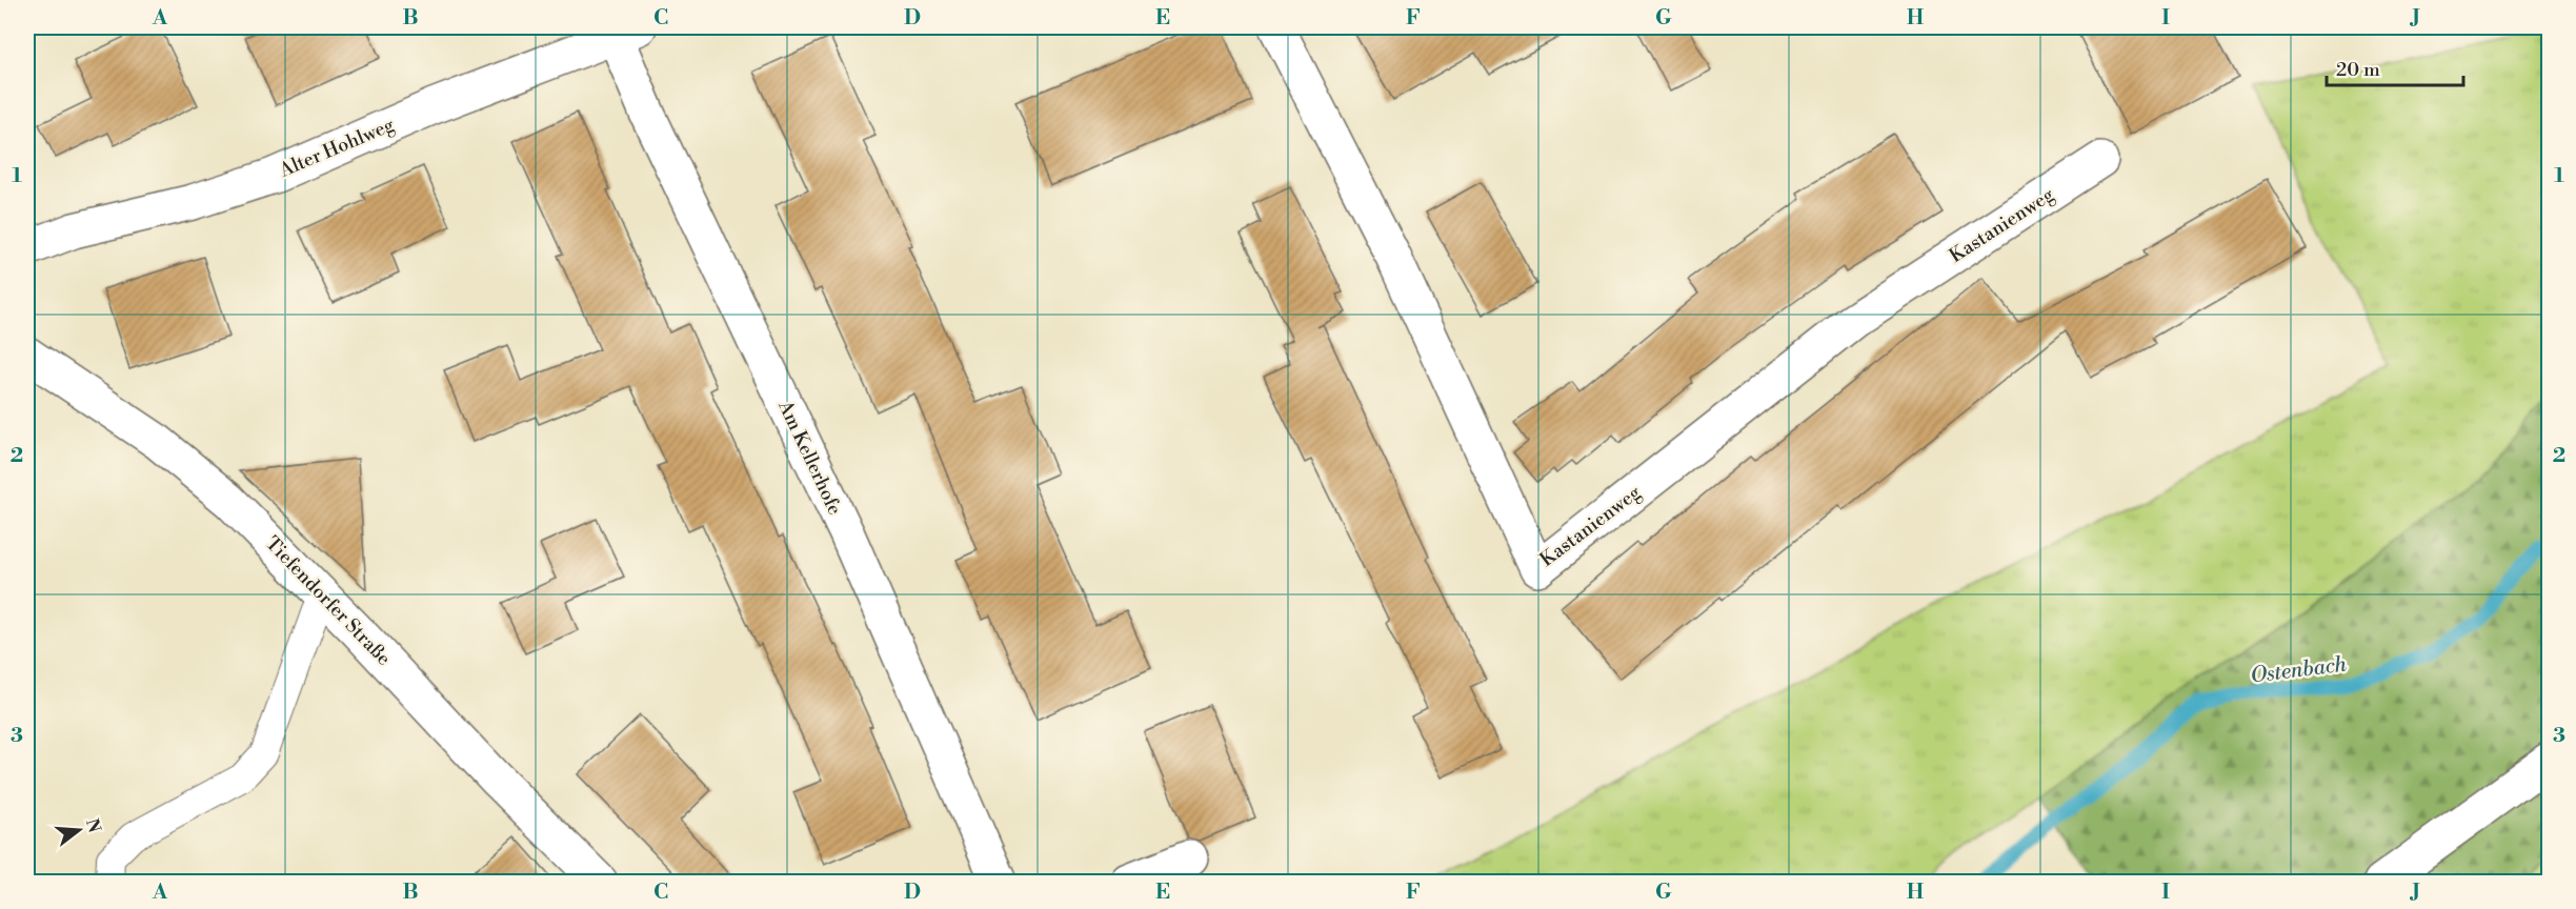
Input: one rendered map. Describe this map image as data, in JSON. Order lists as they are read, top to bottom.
{
  "streets": {
    "street": [
      "Alter Hohlweg",
      "Kastanienweg",
      "Am Kellerhofe",
      "Tiefendorfer Straße"
    ]
  },
  "crossings": [
    ["Alter Hohlweg", "Am Kellerhofe"]
  ],
  "water": ["Ostenbach"],
  "scale_bar": "20 m",
  "north": "right",
  "grid": {
    "columns": [
      "A",
      "B",
      "C",
      "D",
      "E",
      "F",
      "G",
      "H",
      "I",
      "J"
    ],
    "rows": ["1", "2", "3"]
  }
}
